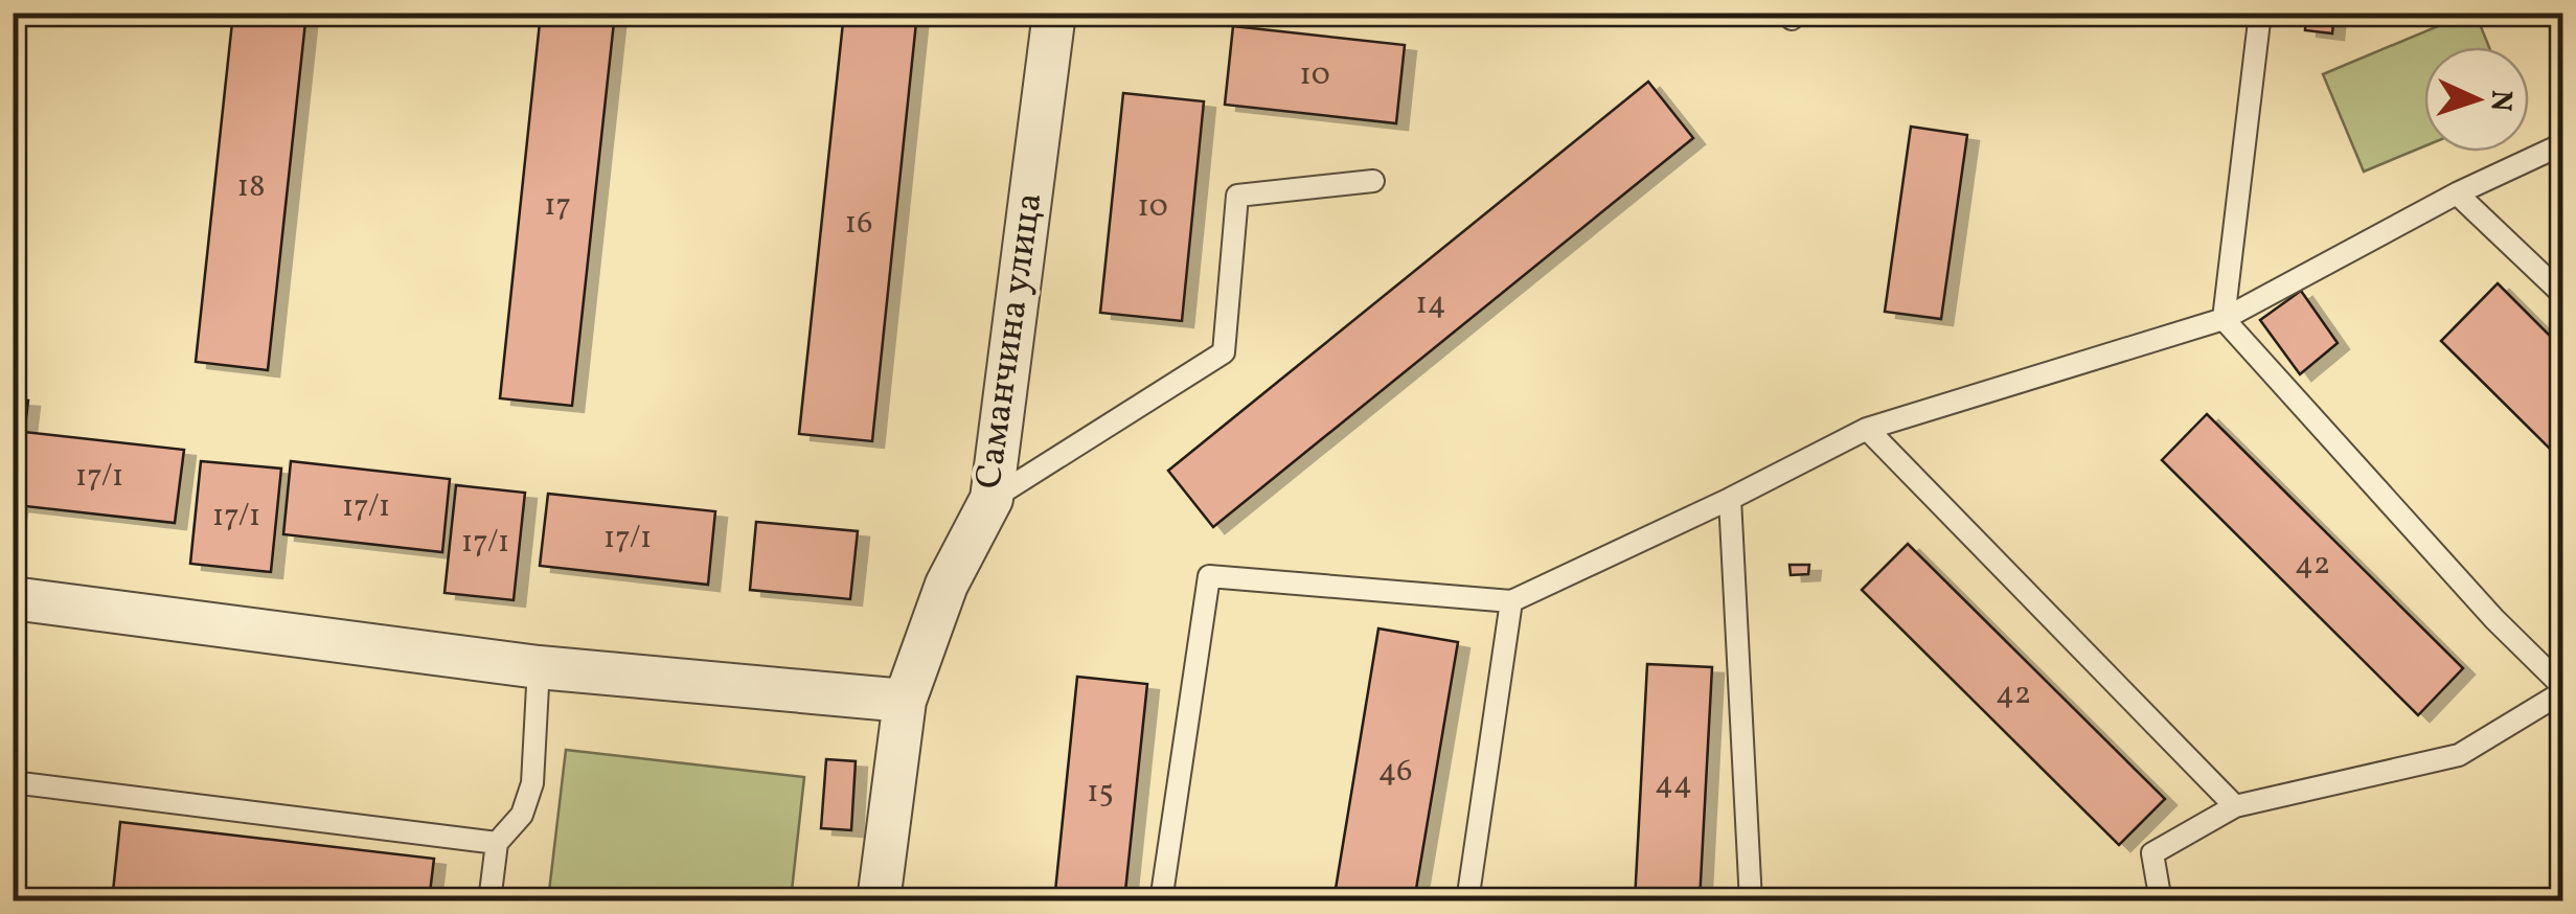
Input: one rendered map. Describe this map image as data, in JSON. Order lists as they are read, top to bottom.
{
  "streets": {
    "street": ["Саманчина улица"]
  },
  "house_numbers": [
    "10",
    "18",
    "17",
    "10",
    "16",
    "14",
    "17/1",
    "17/1",
    "17/1",
    "17/1",
    "17/1",
    "42",
    "42",
    "46",
    "44",
    "15"
  ],
  "north": "right"
}
